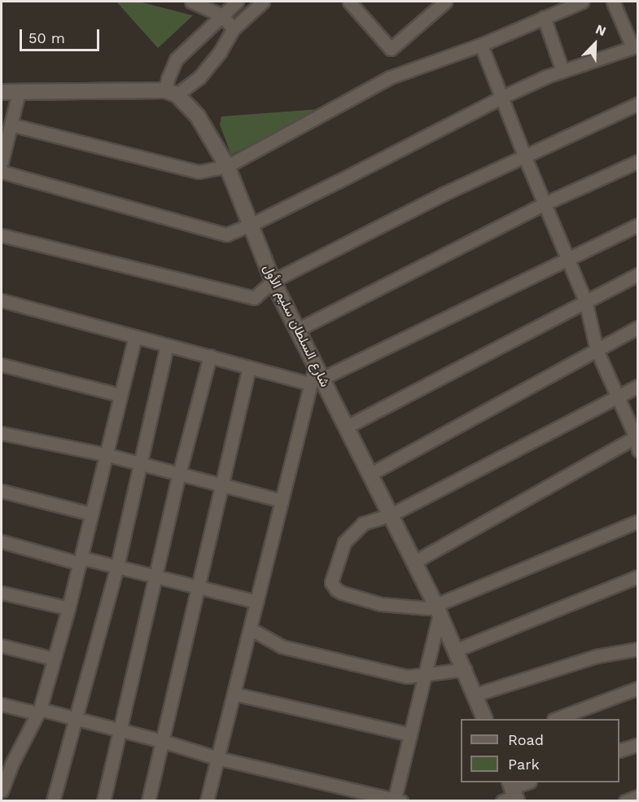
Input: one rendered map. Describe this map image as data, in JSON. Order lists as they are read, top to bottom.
{
  "streets": {
    "street": ["شارع السلطان سليم الأول"]
  },
  "legend": ["Road", "Park"],
  "scale_bar": "50 m",
  "north": "top right"
}
